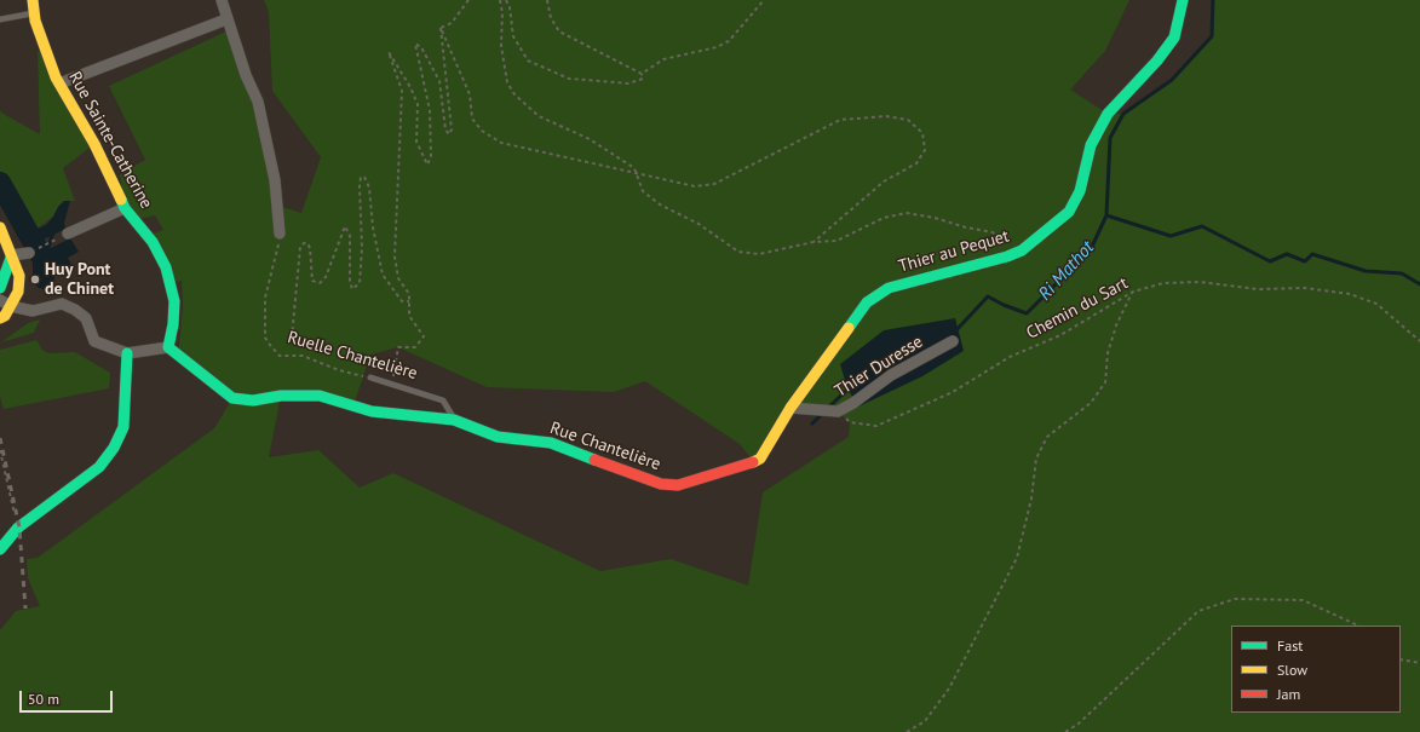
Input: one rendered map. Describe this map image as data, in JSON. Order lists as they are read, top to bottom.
{
  "streets": {
    "street": [
      "Rue Sainte-Catherine",
      "Thier au Pequet",
      "Thier Duresse",
      "Rue Chantelière"
    ],
    "lane": ["Ruelle Chantelière"],
    "path": ["Chemin du Sart"]
  },
  "crossings": [
    ["Rue Sainte-Catherine", "Rue Chantelière"],
    ["Thier au Pequet", "Thier Duresse"],
    ["Thier au Pequet", "Rue Chantelière"],
    ["Chemin du Sart", "Thier Duresse"],
    ["Ruelle Chantelière", "Rue Chantelière"],
    ["Thier Duresse", "Rue Chantelière"]
  ],
  "water": ["Ri Mathot"],
  "places": ["Huy Pont de Chinet"],
  "legend": ["Fast", "Slow", "Jam"],
  "scale_bar": "50 m"
}
